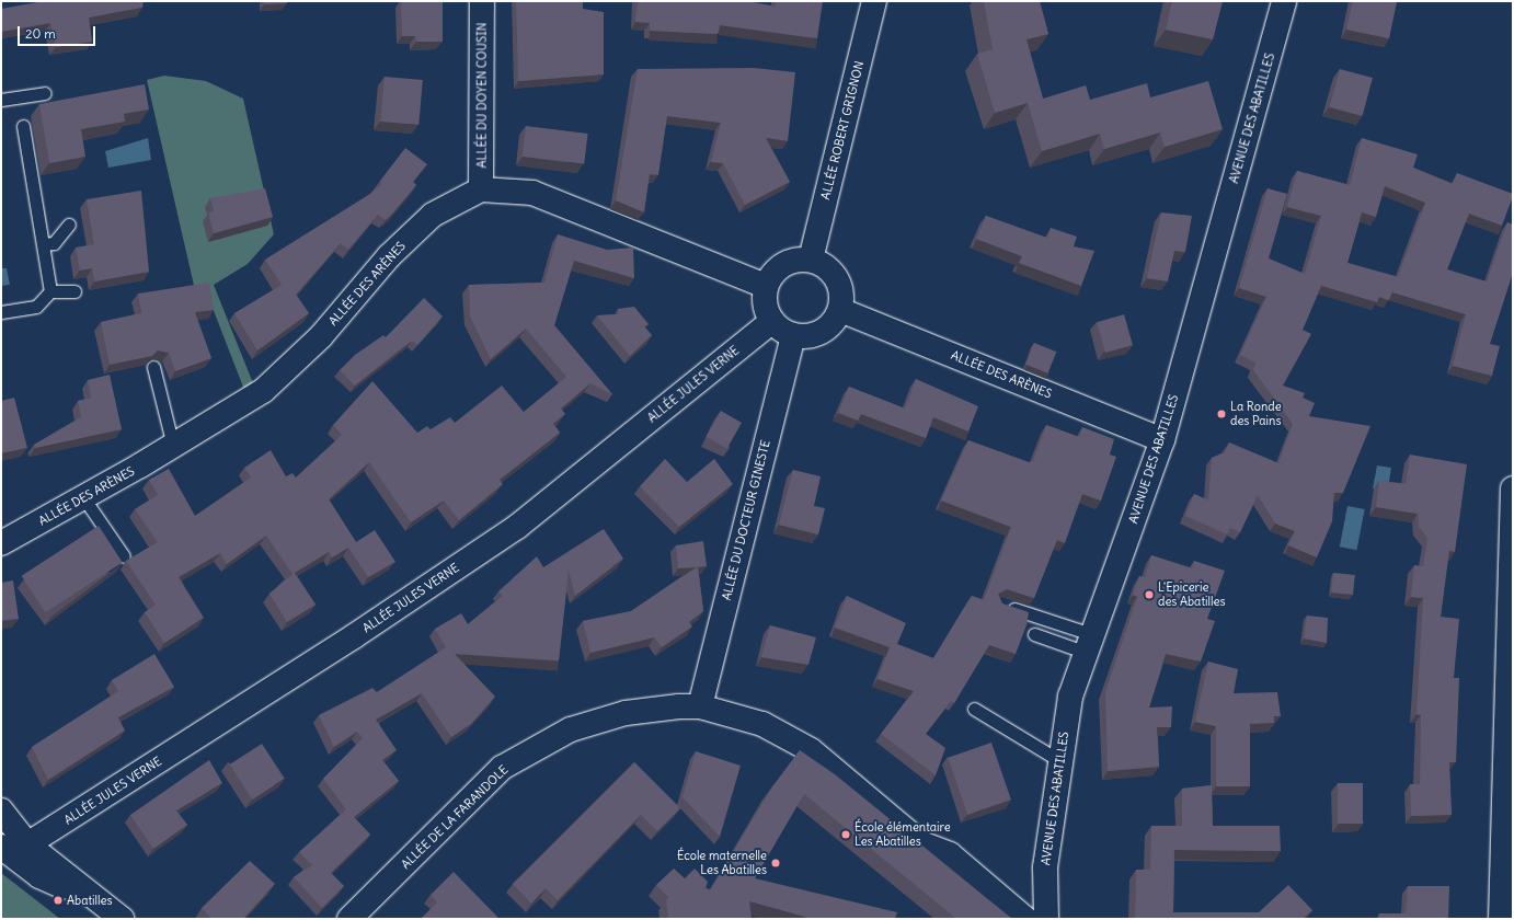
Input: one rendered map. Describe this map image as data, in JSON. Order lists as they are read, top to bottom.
{
  "streets": {
    "street": [
      "ALLÉE DU DOYEN COUSIN",
      "AVENUE DES ABATILLES",
      "ALLÉE ROBERT GRIGNON",
      "ALLÉE DES ARÈNES",
      "ALLÉE JULES VERNE",
      "ALLÉE DU DOCTEUR GINESTE",
      "ALLÉE DE LA FARANDOLE"
    ]
  },
  "crossings": [
    ["ALLÉE DU DOYEN COUSIN", "ALLÉE DES ARÈNES"],
    ["AVENUE DES ABATILLES", "ALLÉE DES ARÈNES"],
    ["ALLÉE ROBERT GRIGNON", "ALLÉE DES ARÈNES"],
    ["ALLÉE ROBERT GRIGNON", "ALLÉE JULES VERNE"],
    ["ALLÉE ROBERT GRIGNON", "ALLÉE DU DOCTEUR GINESTE"],
    ["ALLÉE DES ARÈNES", "ALLÉE JULES VERNE"],
    ["ALLÉE DES ARÈNES", "ALLÉE DU DOCTEUR GINESTE"],
    ["ALLÉE JULES VERNE", "ALLÉE DU DOCTEUR GINESTE"],
    ["ALLÉE DU DOCTEUR GINESTE", "ALLÉE DE LA FARANDOLE"]
  ],
  "places": [
    "La Ronde des Pains",
    "L'Epicerie des Abatilles",
    "École élémentaire Les Abatilles",
    "École maternelle Les Abatilles",
    "Abatilles"
  ],
  "scale_bar": "20 m"
}
